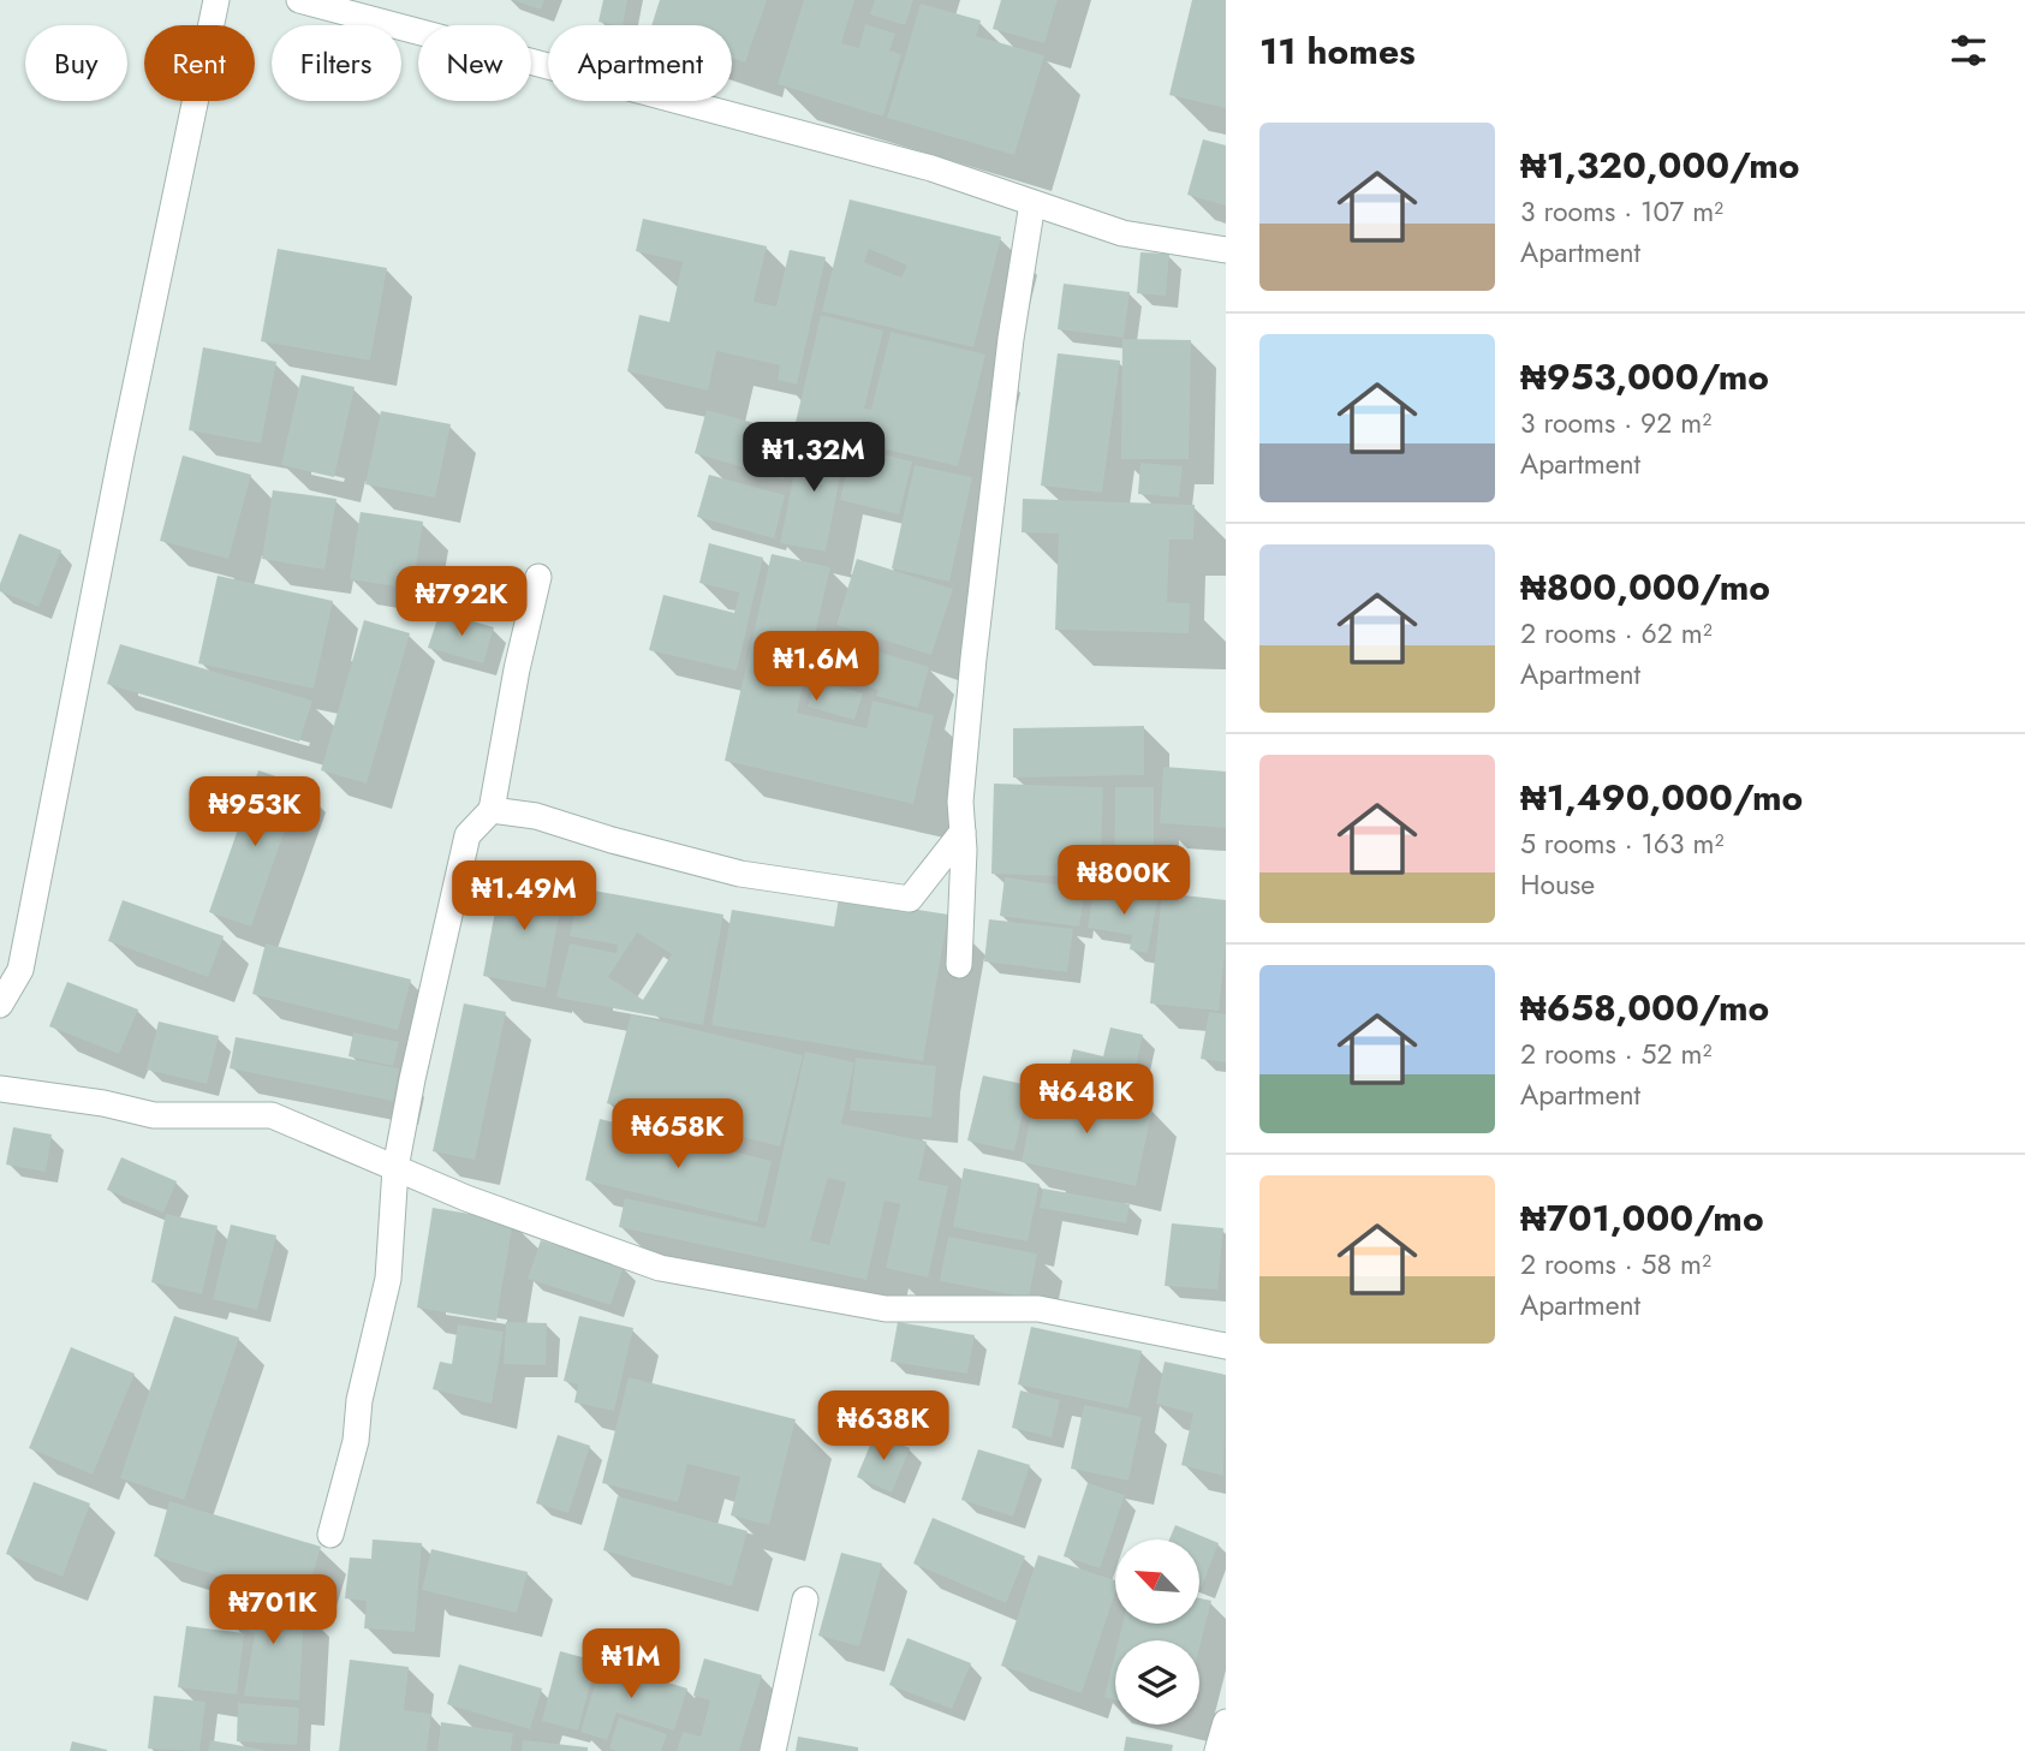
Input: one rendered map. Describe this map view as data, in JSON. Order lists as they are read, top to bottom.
{
  "north": "top left",
  "page": {
    "heading": "11 homes",
    "chip": [
      "Buy",
      "Rent",
      "Filters",
      "New",
      "Apartment"
    ],
    "list": [
      {
        "name": "₦1,320,000/mo",
        "note": "3 rooms · 107 m² · Apartment"
      },
      {
        "name": "₦953,000/mo",
        "note": "3 rooms · 92 m² · Apartment"
      },
      {
        "name": "₦800,000/mo",
        "note": "2 rooms · 62 m² · Apartment"
      },
      {
        "name": "₦1,490,000/mo",
        "note": "5 rooms · 163 m² · House"
      },
      {
        "name": "₦658,000/mo",
        "note": "2 rooms · 52 m² · Apartment"
      },
      {
        "name": "₦701,000/mo",
        "note": "2 rooms · 58 m² · Apartment"
      }
    ],
    "price": [
      "₦1.32M",
      "₦792K",
      "₦1.6M",
      "₦953K",
      "₦800K",
      "₦1.49M",
      "₦648K",
      "₦658K",
      "₦638K",
      "₦701K",
      "₦1M"
    ]
  }
}
